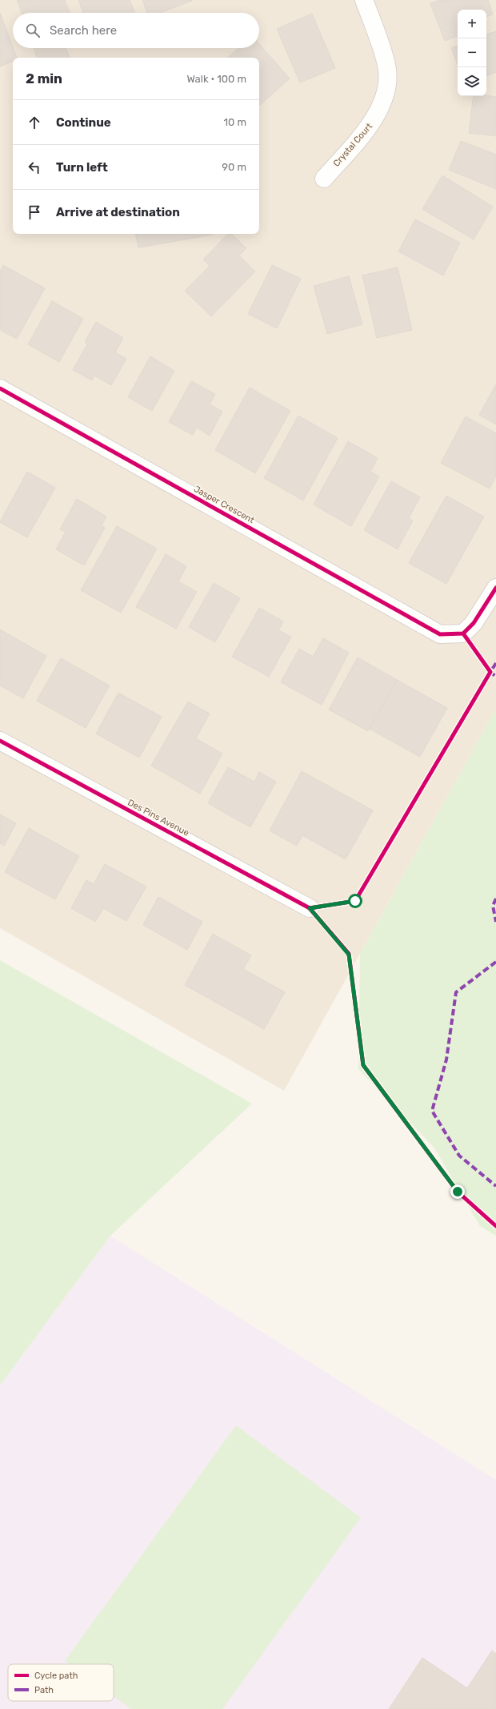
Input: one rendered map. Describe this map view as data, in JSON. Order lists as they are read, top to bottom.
{
  "streets": {
    "street": ["Crystal Court", "Jasper Crescent", "Des Pins Avenue"]
  },
  "legend": ["Cycle path", "Path"],
  "page": {
    "map_buttons": ["+", "−"],
    "search": "Search here",
    "heading": ["2 min", "Walk · 100 m"],
    "list": [
      ["Continue", "10 m"],
      ["Turn left", "90 m"],
      "Arrive at destination"
    ]
  }
}
